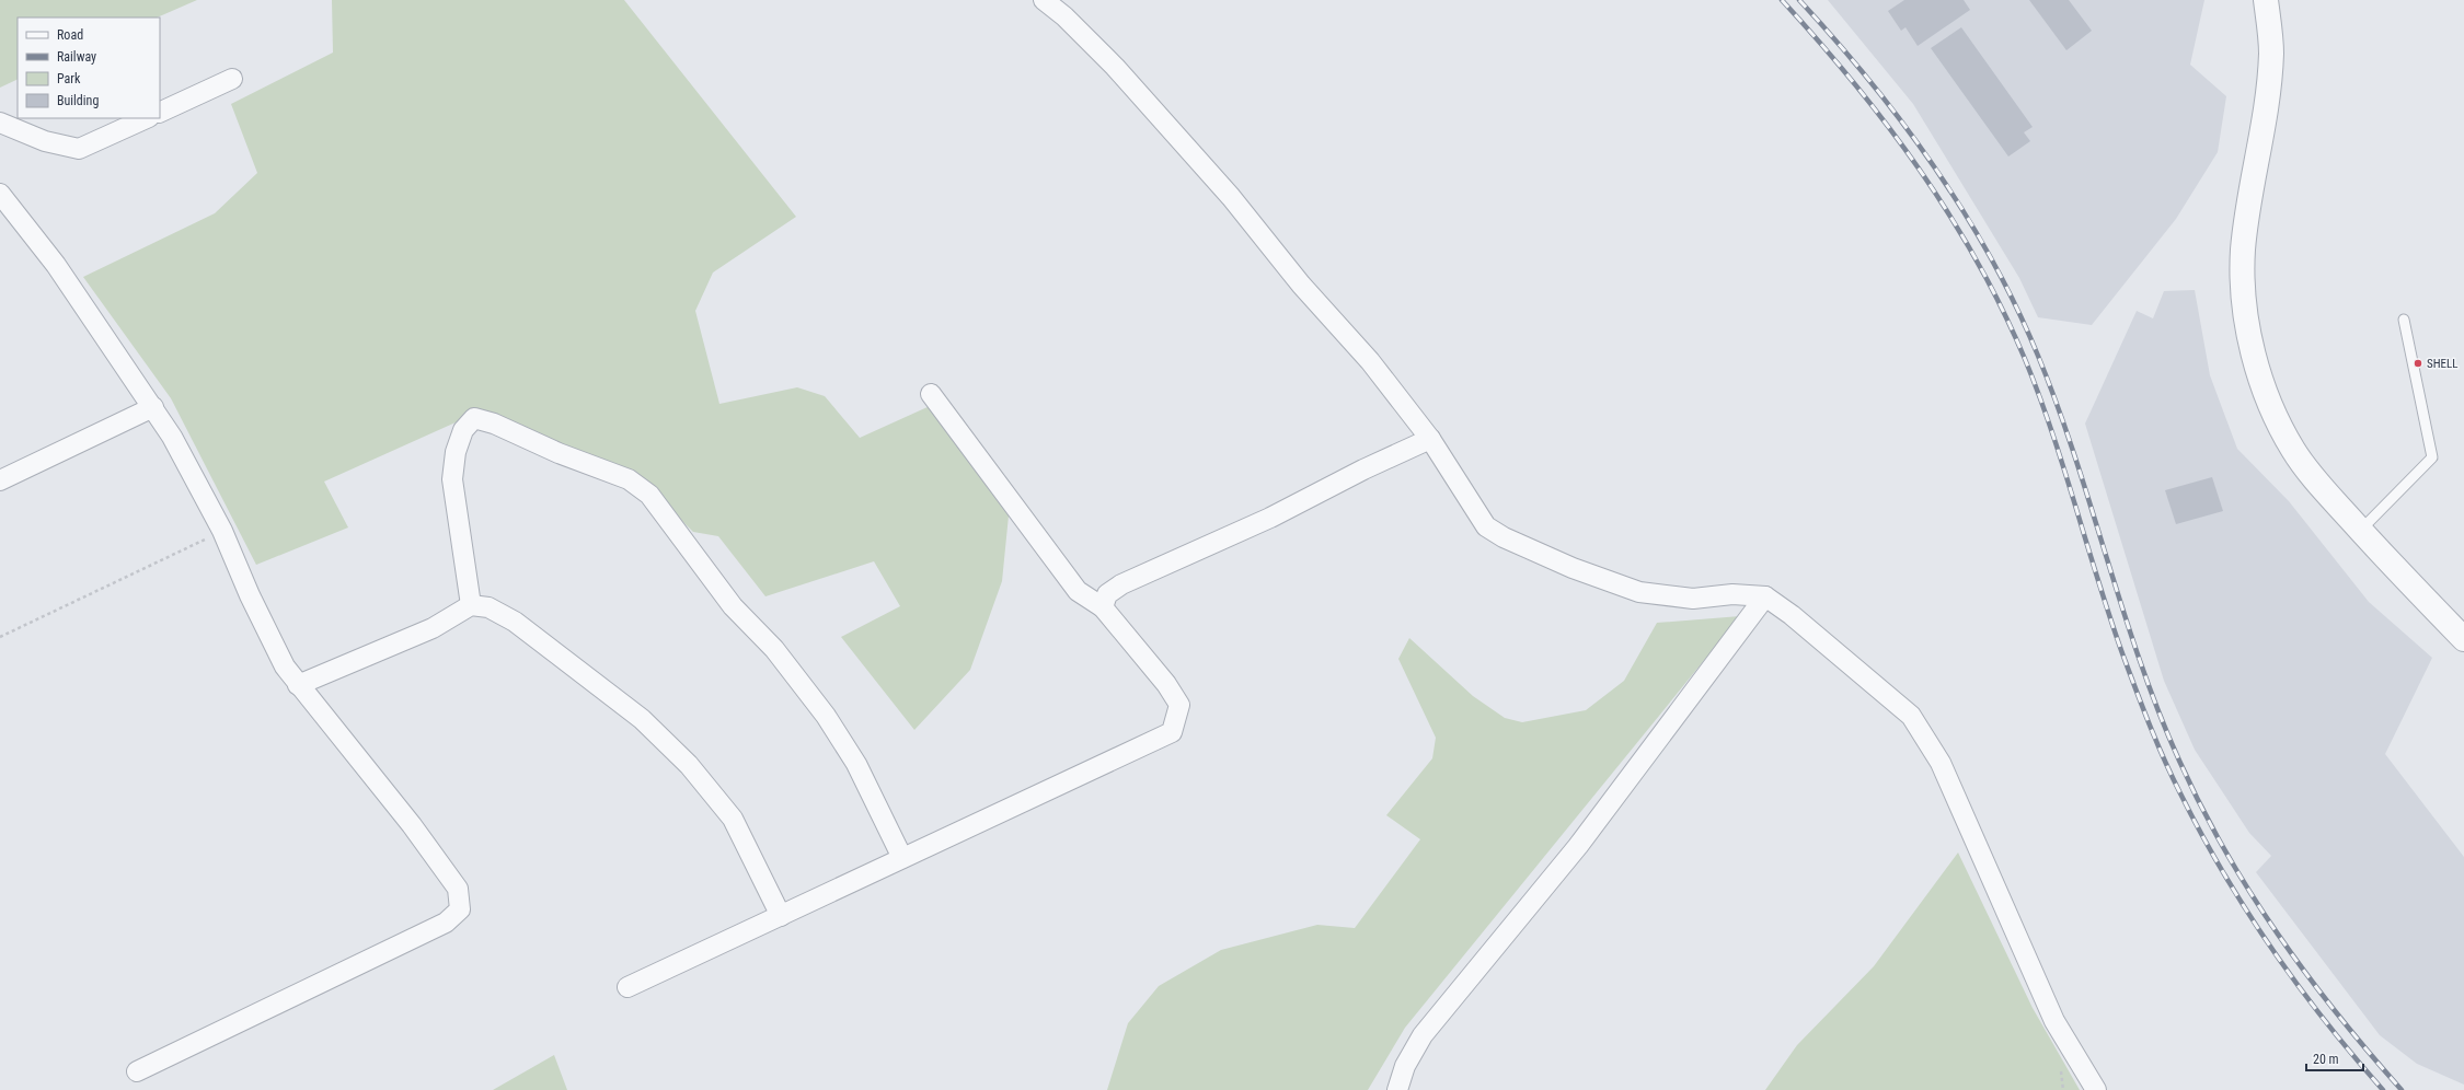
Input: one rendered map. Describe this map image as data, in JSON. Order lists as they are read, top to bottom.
{
  "places": ["SHELL"],
  "legend": [
    "Road",
    "Railway",
    "Park",
    "Building"
  ],
  "scale_bar": "20 m"
}
